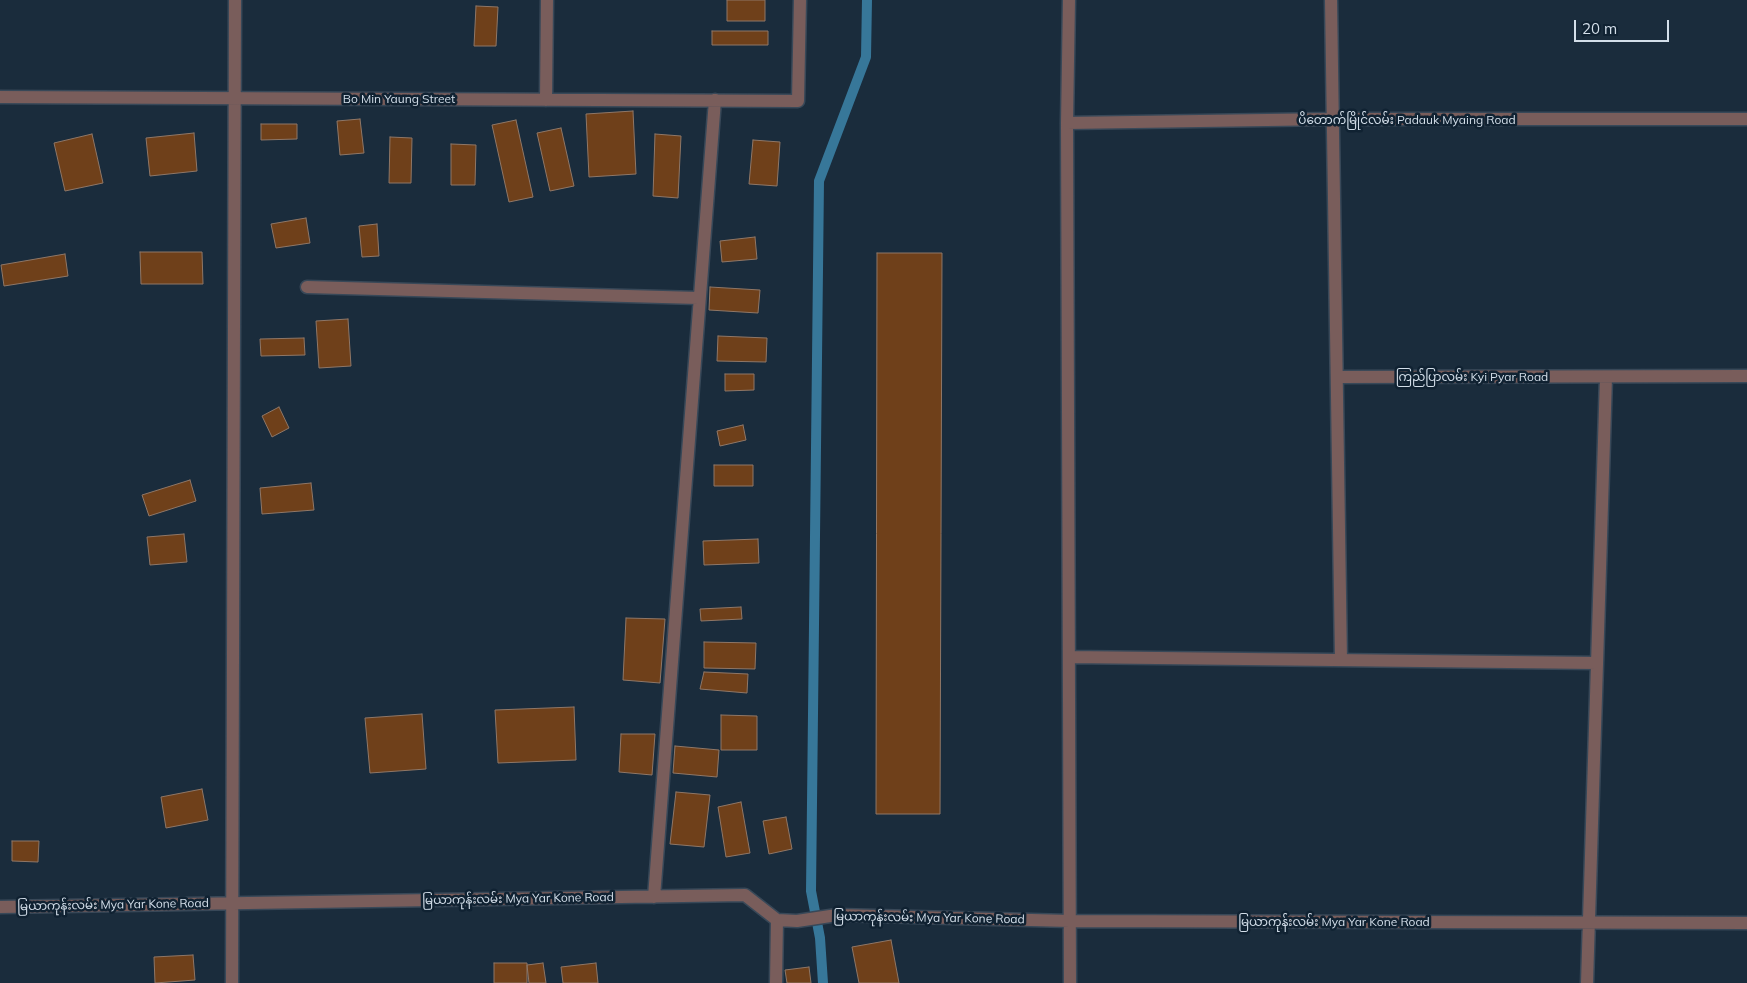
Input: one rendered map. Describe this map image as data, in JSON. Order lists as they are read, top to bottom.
{
  "streets": {
    "street": [
      "Bo Min Yaung Street",
      "ပိတောက်မြိုင်လမ်း Padauk Myaing Road",
      "ကြည်ပြာလမ်း Kyi Pyar Road",
      "မြယာကုန်းလမ်း Mya Yar Kone Road"
    ]
  },
  "scale_bar": "20 m"
}
